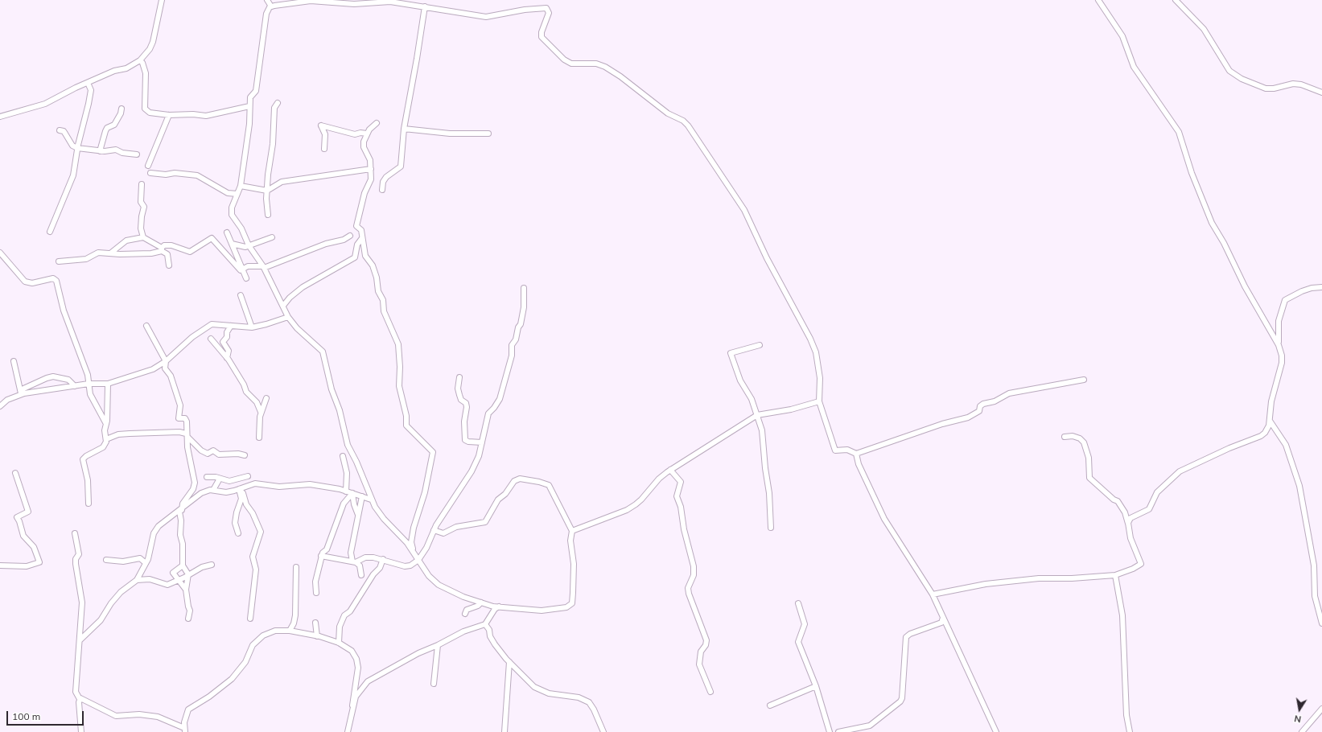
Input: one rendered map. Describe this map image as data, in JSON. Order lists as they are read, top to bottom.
{
  "scale_bar": "100 m",
  "north": "bottom"
}
